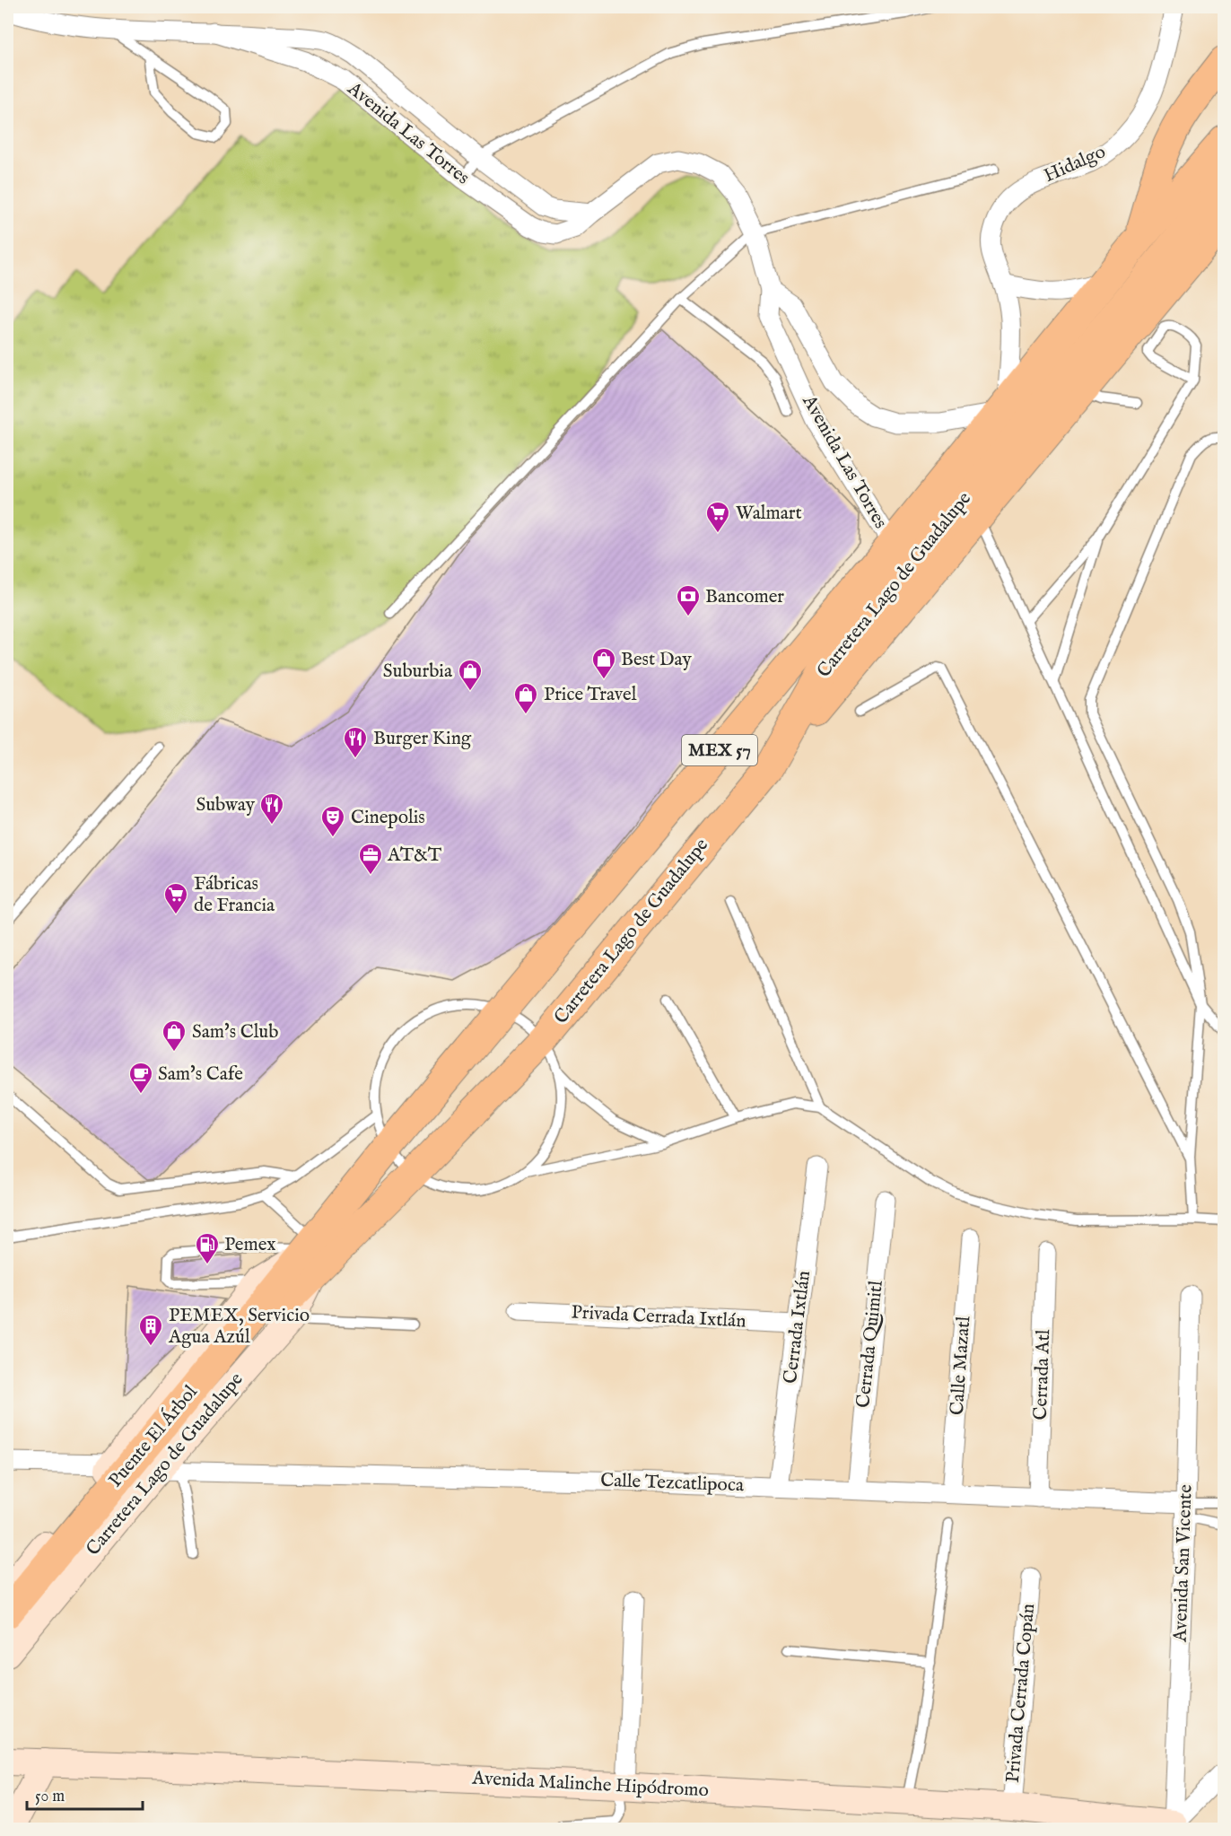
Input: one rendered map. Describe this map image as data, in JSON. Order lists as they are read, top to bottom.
{
  "streets": {
    "main road": ["Carretera Lago de Guadalupe", "MEX 57", "Puente El Árbol"],
    "street": [
      "Avenida Las Torres",
      "Hidalgo",
      "Privada Cerrada Ixtlán",
      "Cerrada Ixtlán",
      "Cerrada Quimitl",
      "Calle Mazatl",
      "Cerrada Atl",
      "Calle Tezcatlipoca",
      "Avenida San Vicente",
      "Privada Cerrada Copán",
      "Avenida Malinche Hipódromo"
    ]
  },
  "crossings": [
    ["Avenida Las Torres", "Hidalgo"],
    ["Avenida Las Torres", "Carretera Lago de Guadalupe"],
    ["Hidalgo", "Carretera Lago de Guadalupe"],
    ["Carretera Lago de Guadalupe", "Puente El Árbol"],
    ["Carretera Lago de Guadalupe", "Calle Tezcatlipoca"],
    ["Privada Cerrada Ixtlán", "Cerrada Ixtlán"],
    ["Cerrada Ixtlán", "Calle Tezcatlipoca"],
    ["Cerrada Quimitl", "Calle Tezcatlipoca"],
    ["Calle Mazatl", "Calle Tezcatlipoca"],
    ["Cerrada Atl", "Calle Tezcatlipoca"],
    ["Calle Tezcatlipoca", "Avenida San Vicente"],
    ["Avenida San Vicente", "Avenida Malinche Hipódromo"],
    ["Privada Cerrada Copán", "Avenida Malinche Hipódromo"]
  ],
  "places": {
    "supermarket": ["Walmart", "Fábricas de Francia"],
    "bank": ["Bancomer"],
    "shop": [
      "Best Day",
      "Suburbia",
      "Price Travel",
      "Sam's Club"
    ],
    "restaurant": ["Burger King", "Subway"],
    "theatre": ["Cinepolis"],
    "office": ["AT&T"],
    "cafe": ["Sam's Cafe"],
    "fuel station": ["Pemex"],
    "building": ["PEMEX, Servicio Agua Azúl"]
  },
  "scale_bar": "50 m"
}
